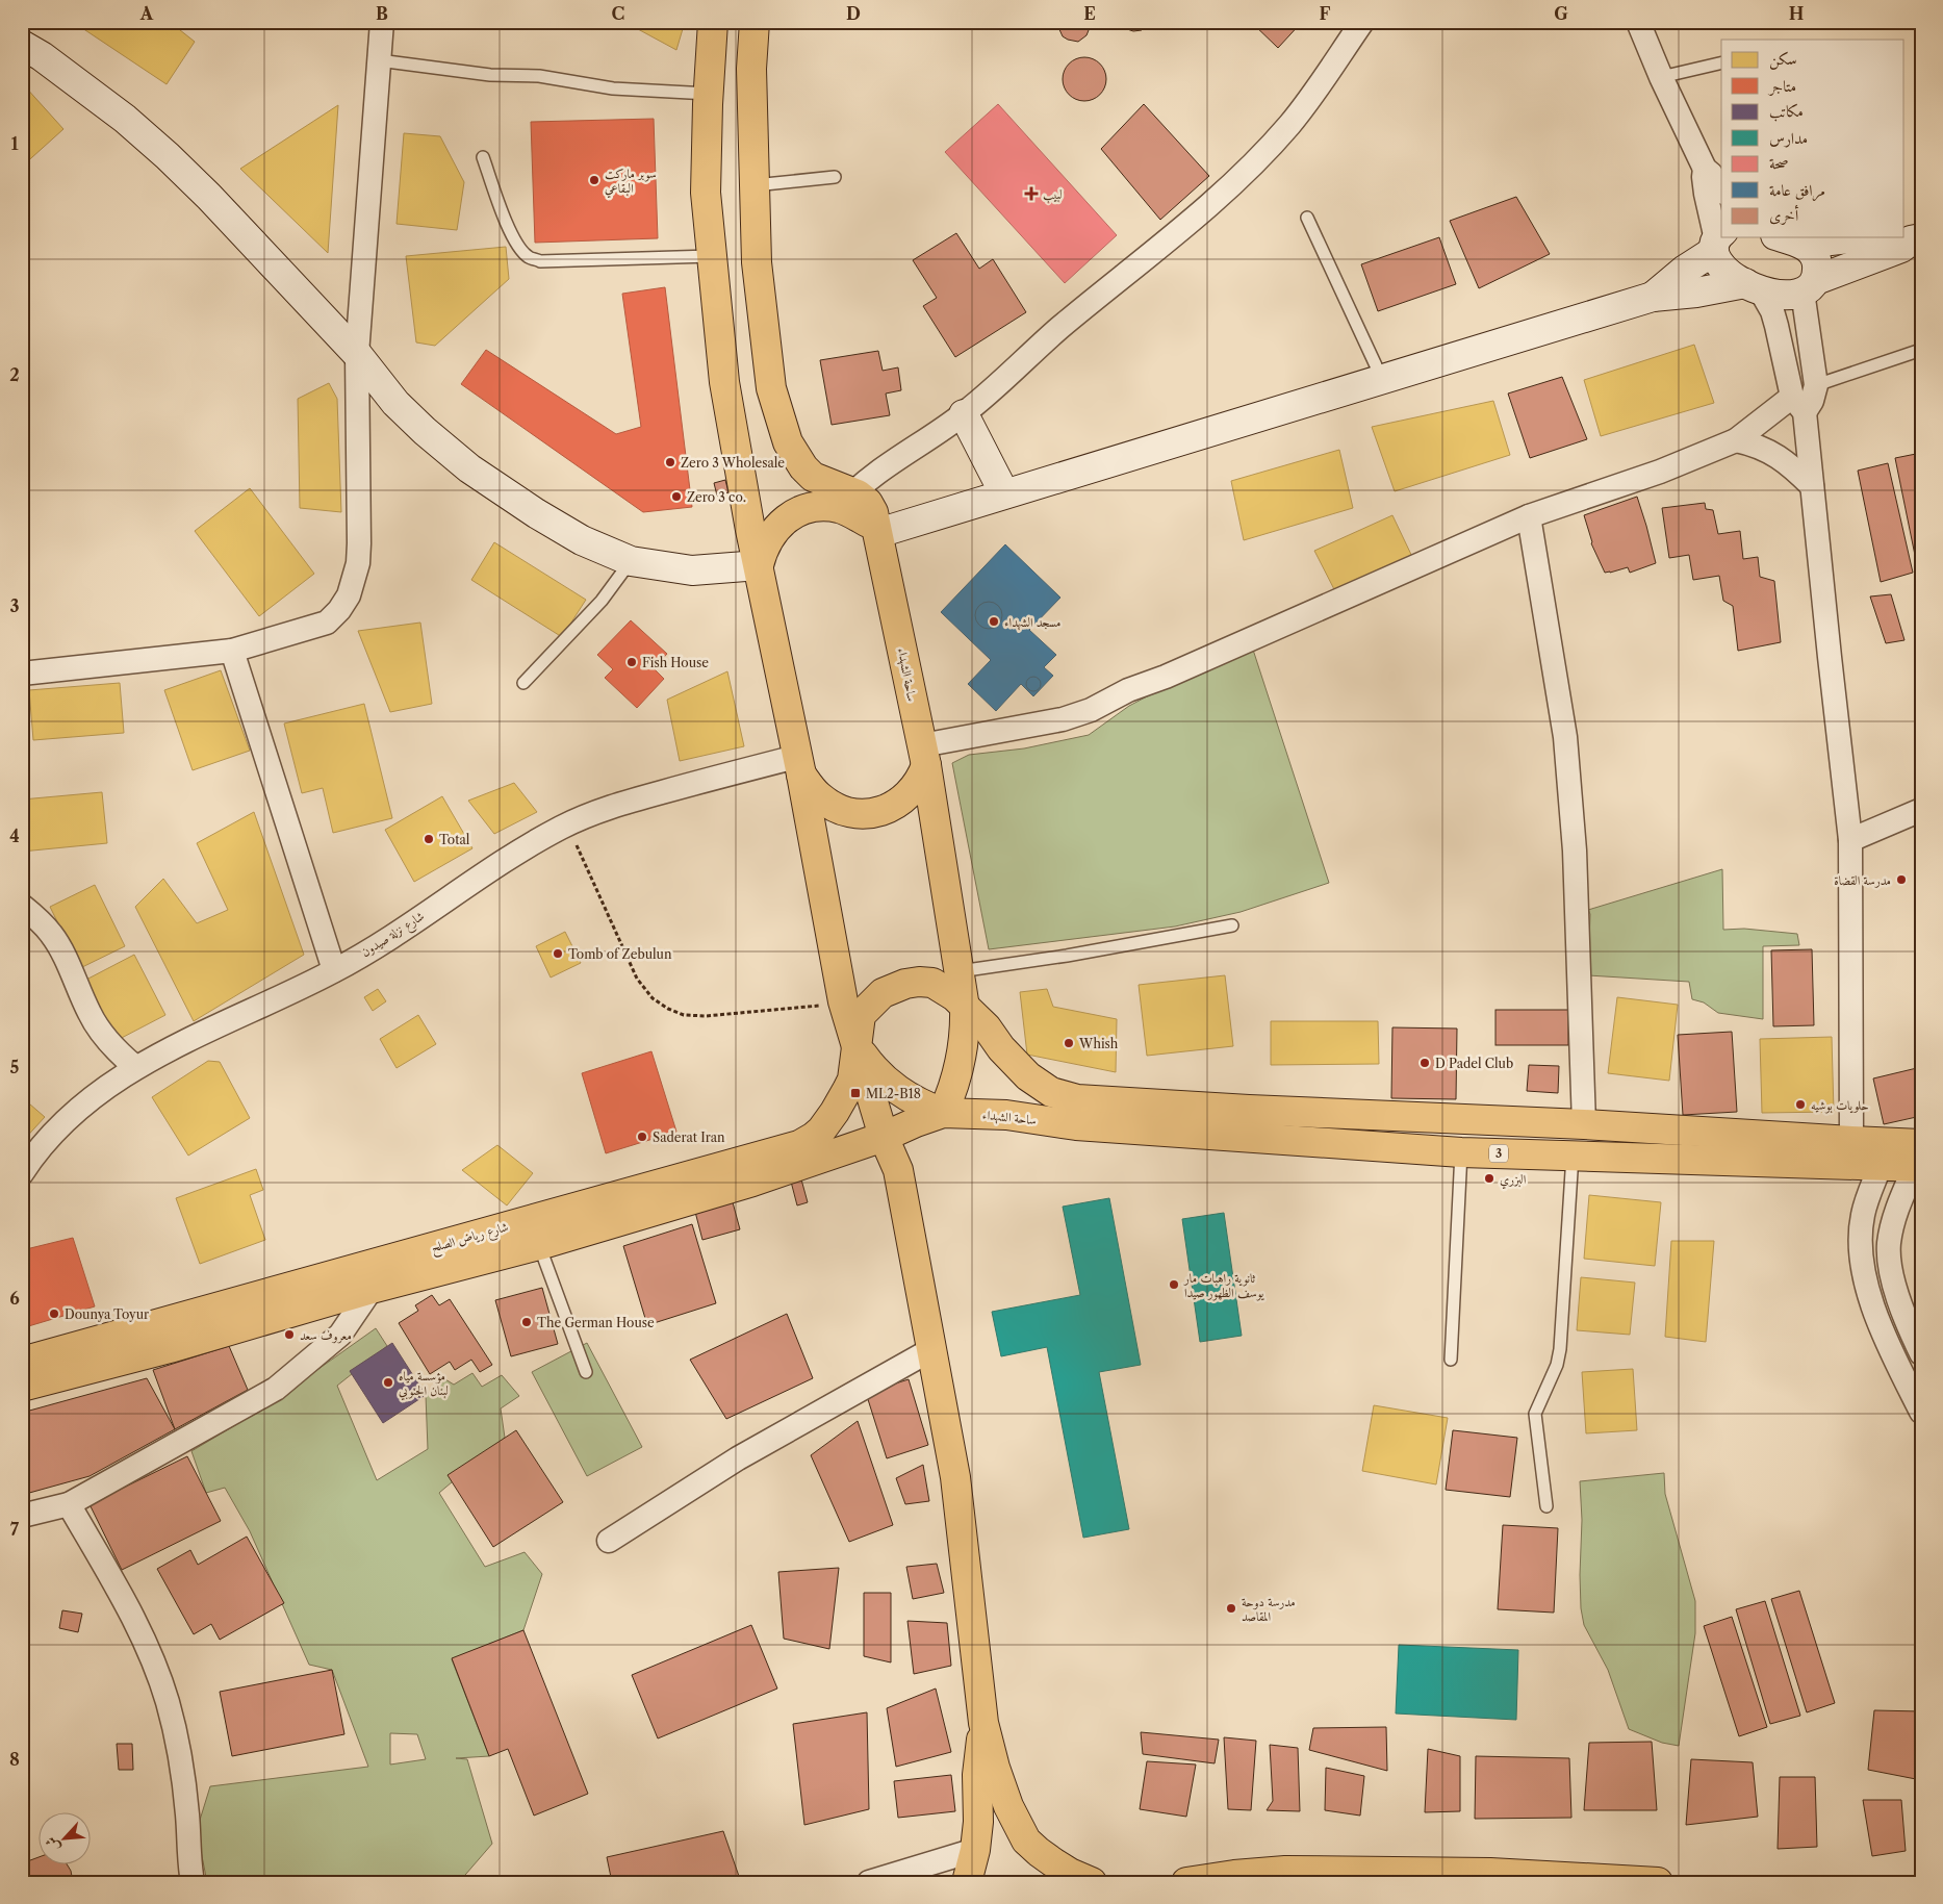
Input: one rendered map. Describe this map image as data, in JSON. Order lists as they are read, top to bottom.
{
  "streets": {
    "main road": ["ساحة الشهداء", "3", "شارع رياض الصلح"],
    "street": ["شارع نزلة صيدون"]
  },
  "crossings": [
    ["ساحة الشهداء", "3"],
    ["ساحة الشهداء", "شارع رياض الصلح"]
  ],
  "places": {
    "other": [
      "سوبر ماركت البقاعي",
      "Zero 3 Wholesale",
      "Zero 3 co.",
      "مسجد الشهداء",
      "Fish House",
      "Total",
      "مدرسة القضاة",
      "Tomb of Zebulun",
      "Whish",
      "D Padel Club",
      "حلويات بوشيه",
      "Saderat Iran",
      "البزري",
      "ثانوية راهبات مار يوسف الظهور صيدا",
      "Dounya Toyur",
      "The German House",
      "معروف سعد",
      "مؤسسة مياه لبنان الجنوبي",
      "مدرسة دوحة المقاصد"
    ],
    "health": ["لبيب"],
    "transit": ["ML2-B18"]
  },
  "legend": [
    "سكن",
    "متاجر",
    "مكاتب",
    "مدارس",
    "صحة",
    "مرافق عامة",
    "أخرى"
  ],
  "north": "bottom left",
  "grid": {
    "columns": [
      "A",
      "B",
      "C",
      "D",
      "E",
      "F",
      "G",
      "H"
    ],
    "rows": [
      "1",
      "2",
      "3",
      "4",
      "5",
      "6",
      "7",
      "8"
    ]
  }
}
